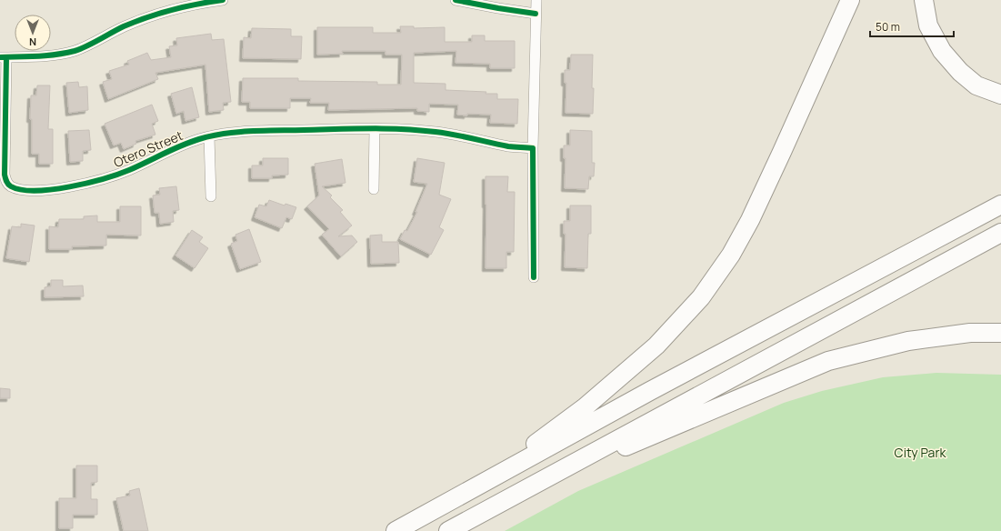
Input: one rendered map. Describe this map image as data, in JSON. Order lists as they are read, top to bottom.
{
  "streets": {
    "street": ["Otero Street"]
  },
  "parks": ["City Park"],
  "scale_bar": "50 m",
  "north": "bottom"
}
